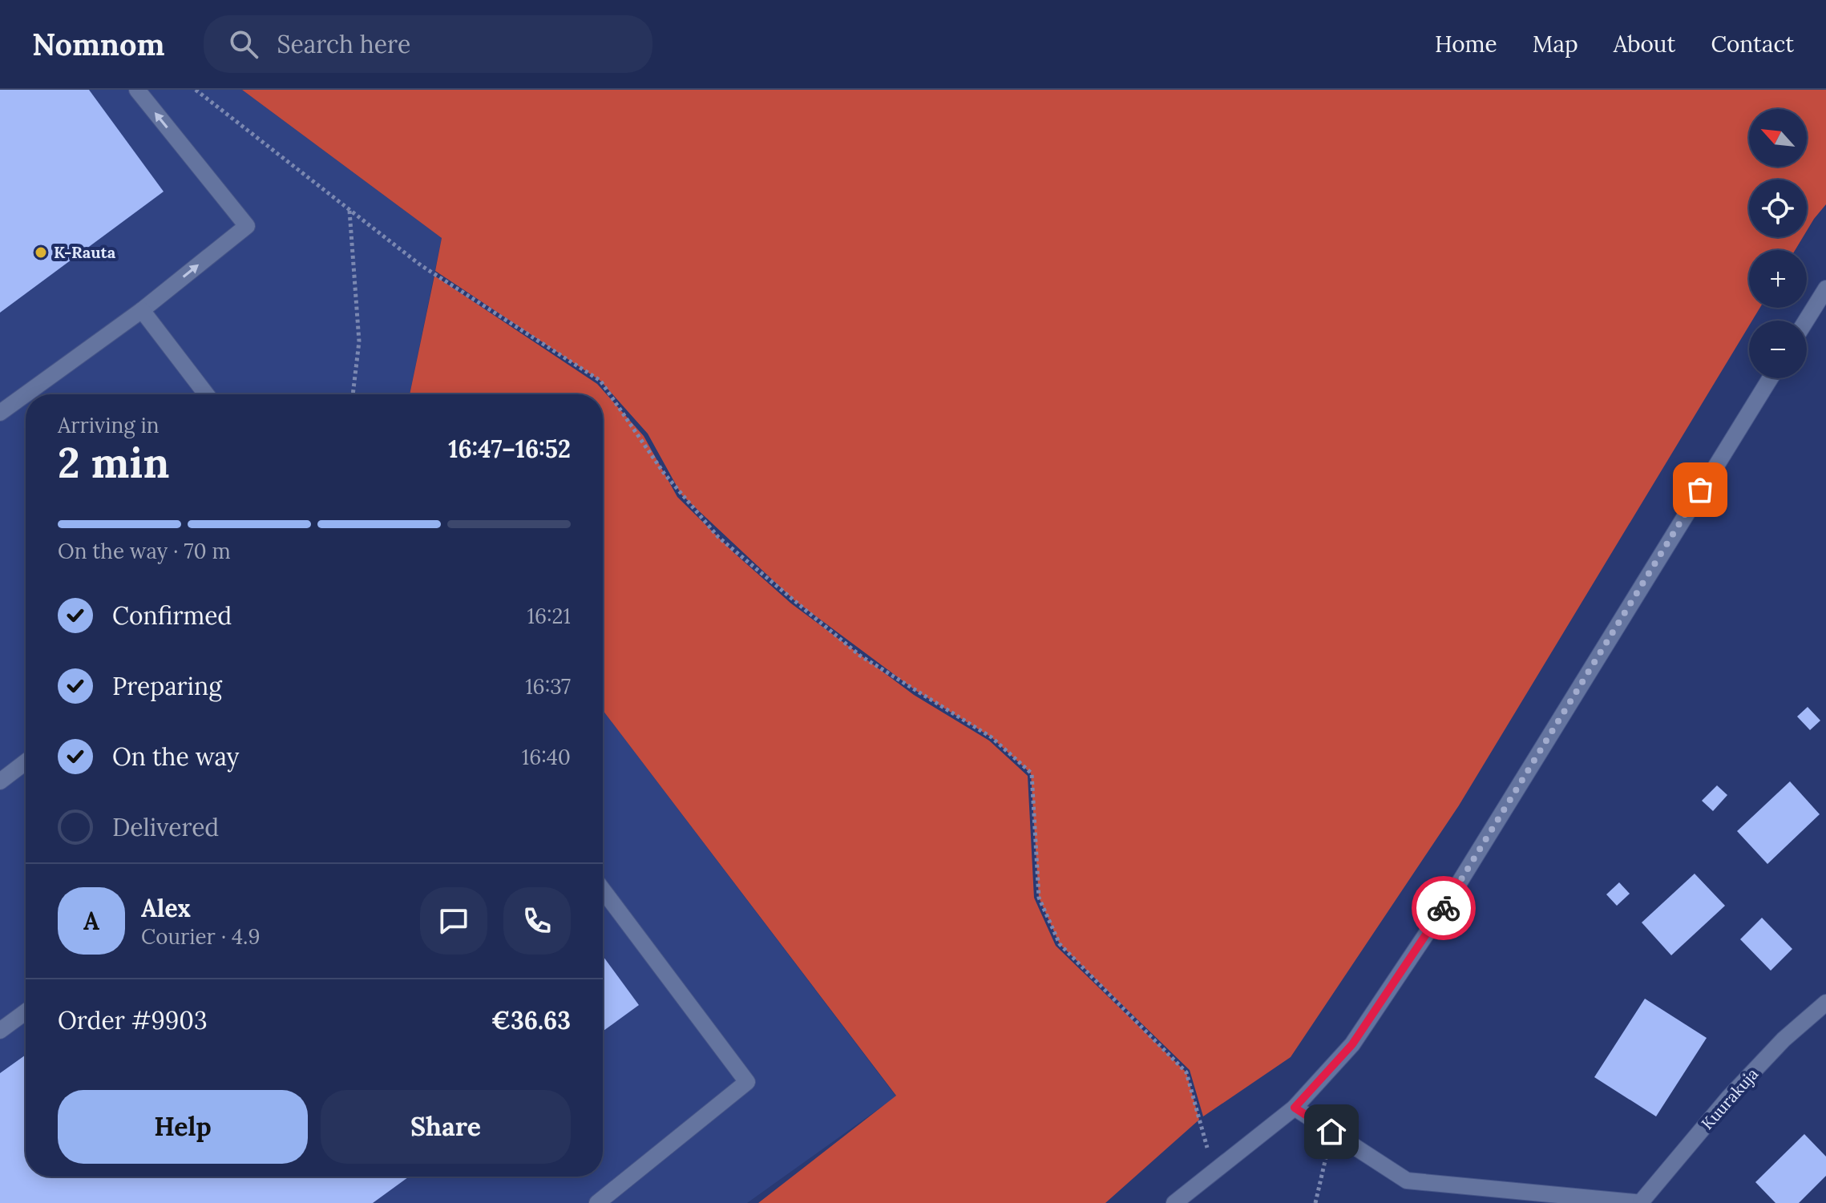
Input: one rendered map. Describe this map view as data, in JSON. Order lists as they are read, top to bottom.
{
  "streets": {
    "street": ["Kuurakuja"]
  },
  "places": ["K-Rauta"],
  "north": "top left",
  "page": {
    "header": "Nomnom",
    "search": "Search here",
    "nav": [
      "Home",
      "Map",
      "About",
      "Contact"
    ],
    "map_buttons": ["+", "−"],
    "heading": ["2 min", "Arriving in", "16:47–16:52"],
    "panel": [
      "Alex",
      "Courier · 4.9",
      "Order #9903",
      "€36.63"
    ],
    "bar": "On the way · 70 m",
    "list": [
      ["Confirmed", "16:21"],
      ["Preparing", "16:37"],
      ["On the way", "16:40"],
      "Delivered"
    ],
    "round": "A",
    "buttons": ["Help", "Share"]
  }
}
